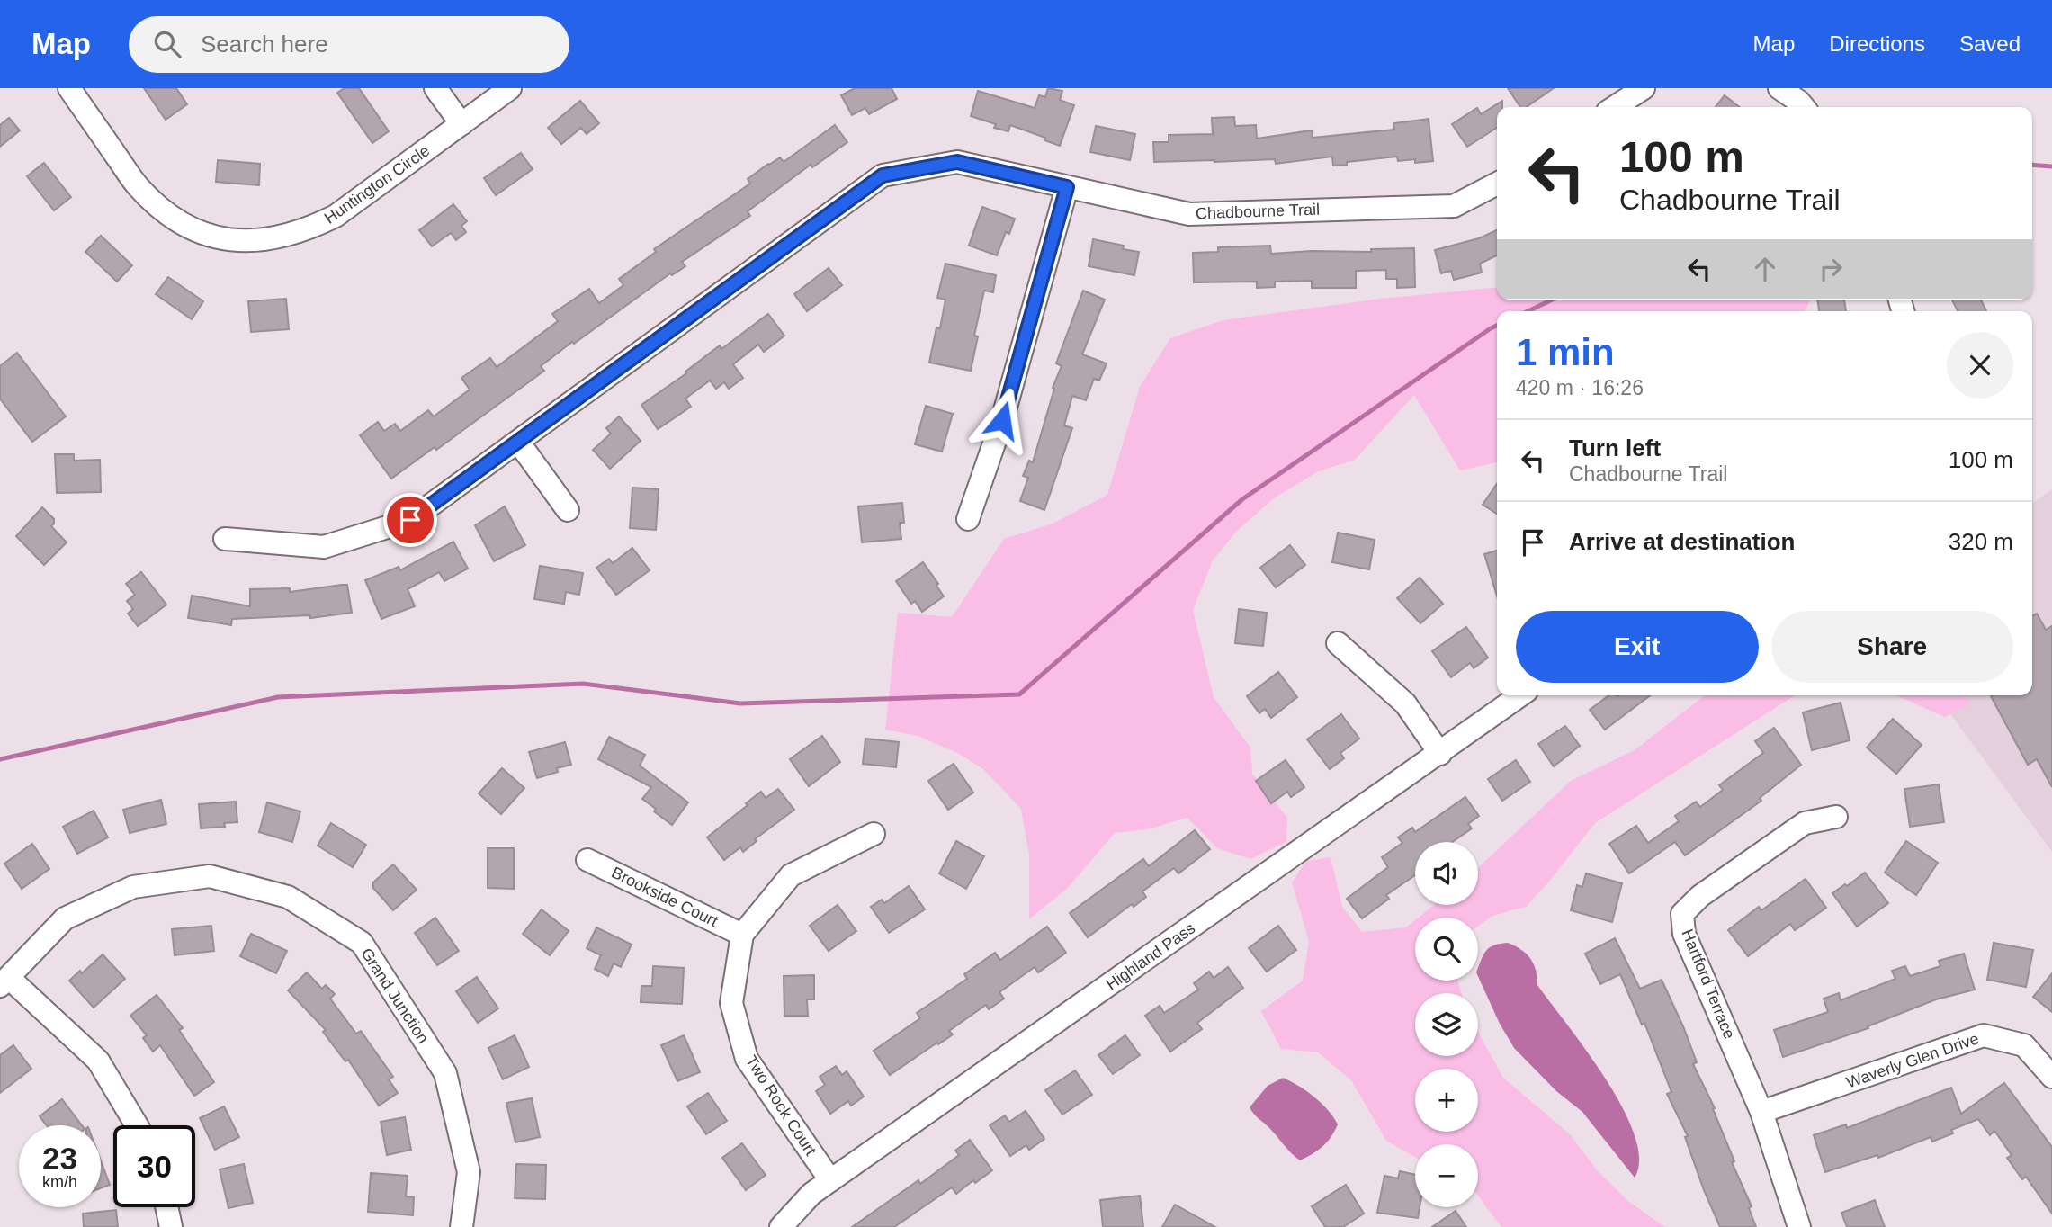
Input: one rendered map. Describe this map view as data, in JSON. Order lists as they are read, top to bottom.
{
  "streets": {
    "street": [
      "Huntington Circle",
      "Chadbourne Trail",
      "Brookside Court",
      "Highland Pass",
      "Hartford Terrace",
      "Grand Junction",
      "Waverly Glen Drive",
      "Two Rock Court"
    ]
  },
  "crossings": [
    ["Brookside Court", "Two Rock Court"],
    ["Highland Pass", "Two Rock Court"],
    ["Hartford Terrace", "Waverly Glen Drive"]
  ],
  "page": {
    "header": "Map",
    "search": "Search here",
    "nav": ["Map", "Directions", "Saved"],
    "turn": ["100 m", "Chadbourne Trail"],
    "heading": ["1 min", "420 m · 16:26"],
    "list": [
      {
        "name": "Turn left",
        "note": "Chadbourne Trail",
        "value": "100 m"
      },
      {
        "name": "Arrive at destination",
        "value": "320 m"
      }
    ],
    "buttons": ["Exit", "Share"],
    "map_buttons": ["+", "−"],
    "speed": "23 km/h",
    "limit": "30"
  }
}
